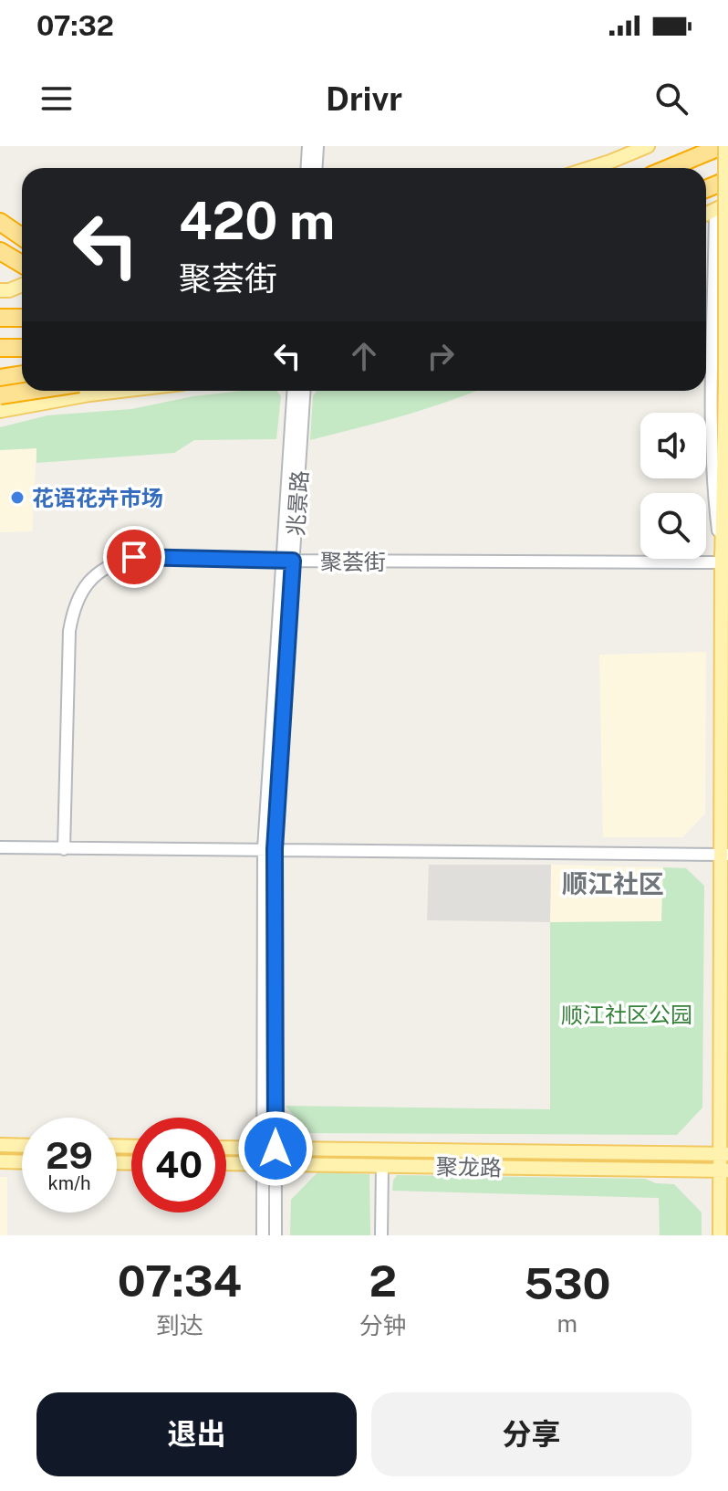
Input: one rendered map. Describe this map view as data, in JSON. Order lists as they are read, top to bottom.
{
  "streets": {
    "main road": ["聚龙路"],
    "street": ["兆景路", "聚荟街"]
  },
  "crossings": [
    ["兆景路", "聚荟街"],
    ["兆景路", "聚龙路"]
  ],
  "districts": ["顺江社区"],
  "parks": ["顺江社区公园"],
  "places": ["花语花卉市场"],
  "page": {
    "status": "07:32",
    "header": "Drivr",
    "turn": ["420 m", "聚荟街"],
    "speed": "29 km/h",
    "limit": "40",
    "eta": [
      "07:34",
      "到达",
      "2",
      "分钟",
      "530",
      "m"
    ],
    "buttons": ["退出", "分享"]
  }
}
